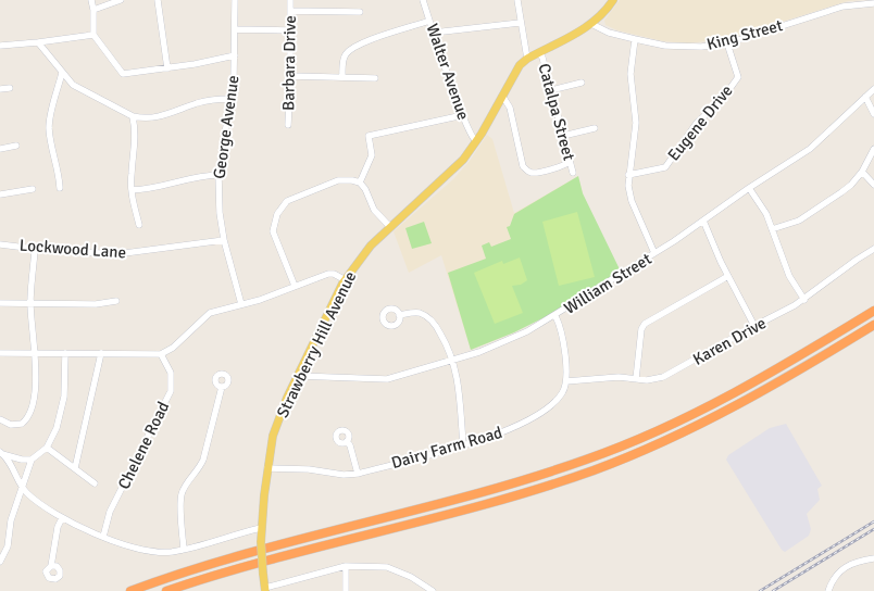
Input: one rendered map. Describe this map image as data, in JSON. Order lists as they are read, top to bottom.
{
  "streets": {
    "main road": ["Strawberry Hill Avenue"],
    "street": [
      "King Street",
      "Barbara Drive",
      "Walter Avenue",
      "Catalpa Street",
      "Eugene Drive",
      "George Avenue",
      "Lockwood Lane",
      "William Street",
      "Karen Drive",
      "Chelene Road",
      "Dairy Farm Road"
    ]
  },
  "crossings": [
    ["King Street", "Eugene Drive"],
    ["King Street", "Strawberry Hill Avenue"],
    ["Walter Avenue", "Strawberry Hill Avenue"],
    ["Catalpa Street", "Strawberry Hill Avenue"],
    ["George Avenue", "Lockwood Lane"],
    ["William Street", "Strawberry Hill Avenue"],
    ["Karen Drive", "Dairy Farm Road"],
    ["Strawberry Hill Avenue", "Dairy Farm Road"]
  ]
}
